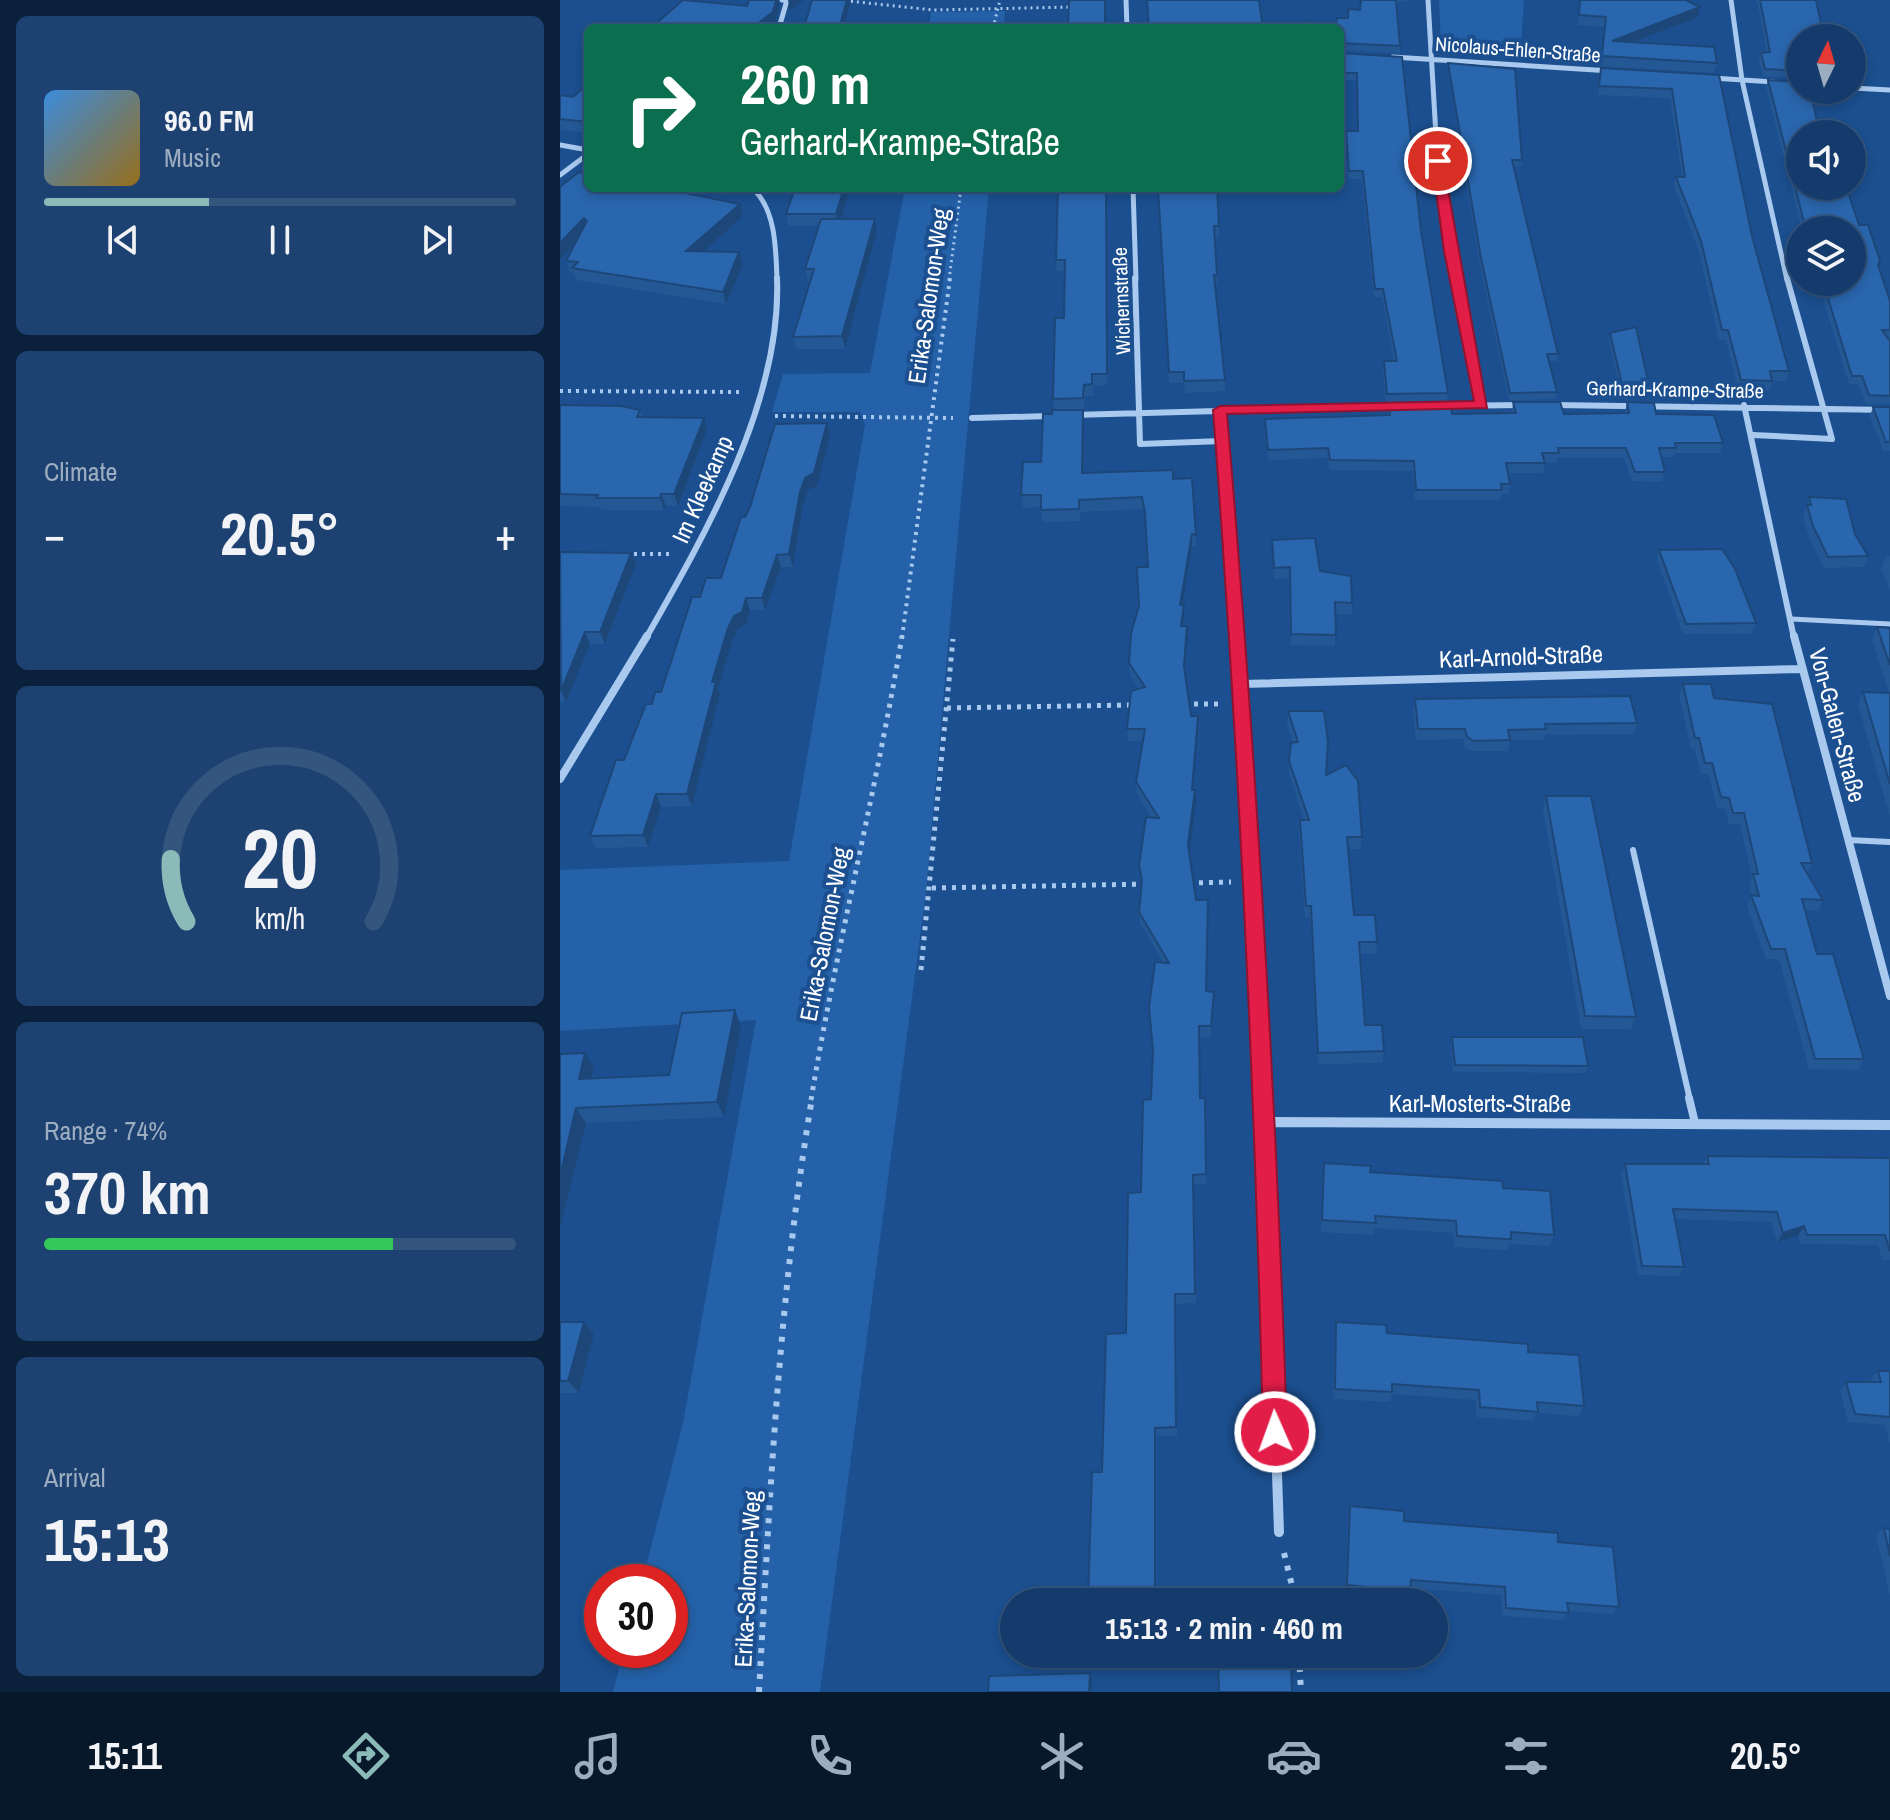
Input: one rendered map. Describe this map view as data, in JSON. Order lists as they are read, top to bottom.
{
  "streets": {
    "street": [
      "Nicolaus-Ehlen-Straße",
      "Wichernstraße",
      "Gerhard-Krampe-Straße",
      "Im Kleekamp",
      "Karl-Arnold-Straße",
      "Von-Galen-Straße",
      "Karl-Mosterts-Straße"
    ],
    "path": ["Erika-Salomon-Weg"]
  },
  "crossings": [
    ["Gerhard-Krampe-Straße", "Von-Galen-Straße"],
    ["Karl-Arnold-Straße", "Von-Galen-Straße"]
  ],
  "north": "top",
  "page": {
    "turn": ["260 m", "Gerhard-Krampe-Straße"],
    "song": ["96.0 FM", "Music"],
    "tile": [
      "Climate",
      ["Range · 74%", "370 km"],
      ["Arrival", "15:13"]
    ],
    "heat": ["−", "20.5°", "+"],
    "limit": "30",
    "trip": "15:13 · 2 min · 460 m",
    "tabs": ["15:11", "20.5°"],
    "gauge": ["20", "km/h"]
  }
}
